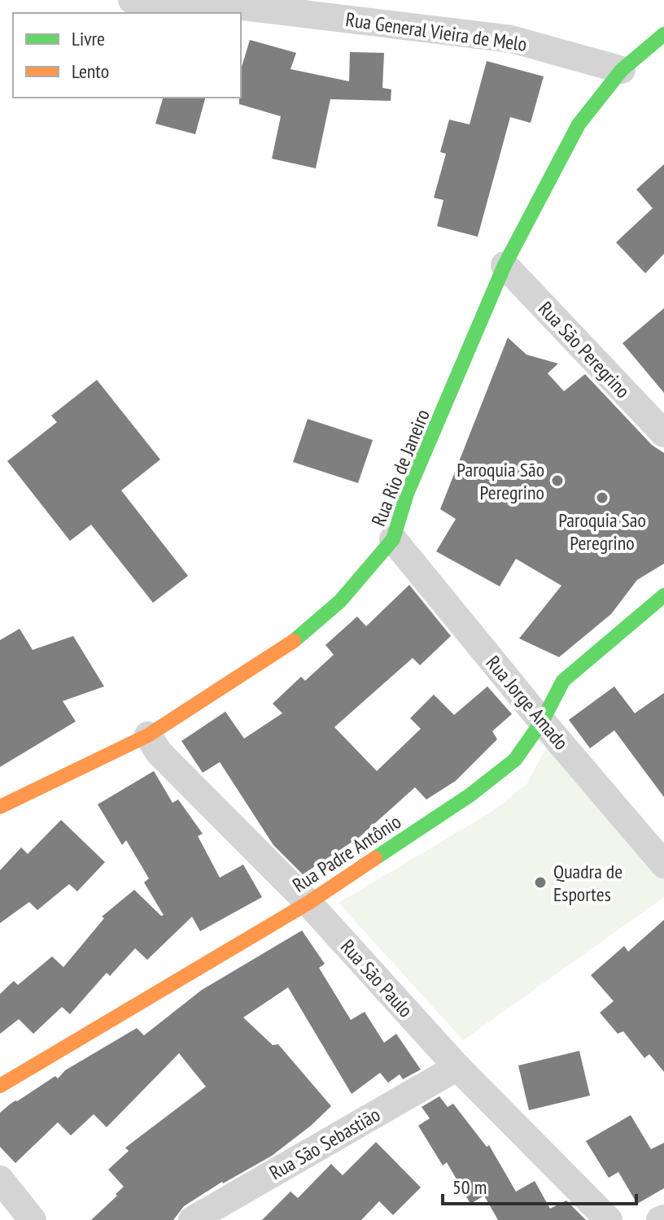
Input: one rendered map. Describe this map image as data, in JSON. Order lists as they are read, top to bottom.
{
  "streets": {
    "main road": ["Rua Rio de Janeiro", "Rua Padre Antônio"],
    "street": [
      "Rua General Vieira de Melo",
      "Rua São Peregrino",
      "Rua Jorge Amado",
      "Rua São Paulo",
      "Rua São Sebastião"
    ]
  },
  "crossings": [
    ["Rua General Vieira de Melo", "Rua Rio de Janeiro"],
    ["Rua São Peregrino", "Rua Rio de Janeiro"],
    ["Rua Rio de Janeiro", "Rua Jorge Amado"],
    ["Rua Rio de Janeiro", "Rua São Paulo"],
    ["Rua Jorge Amado", "Rua Padre Antônio"],
    ["Rua Padre Antônio", "Rua São Paulo"],
    ["Rua São Paulo", "Rua São Sebastião"]
  ],
  "places": ["Paroquia São Peregrino", "Paroquia Sao Peregrino", "Quadra de Esportes"],
  "legend": ["Livre", "Lento"],
  "scale_bar": "50 m"
}
